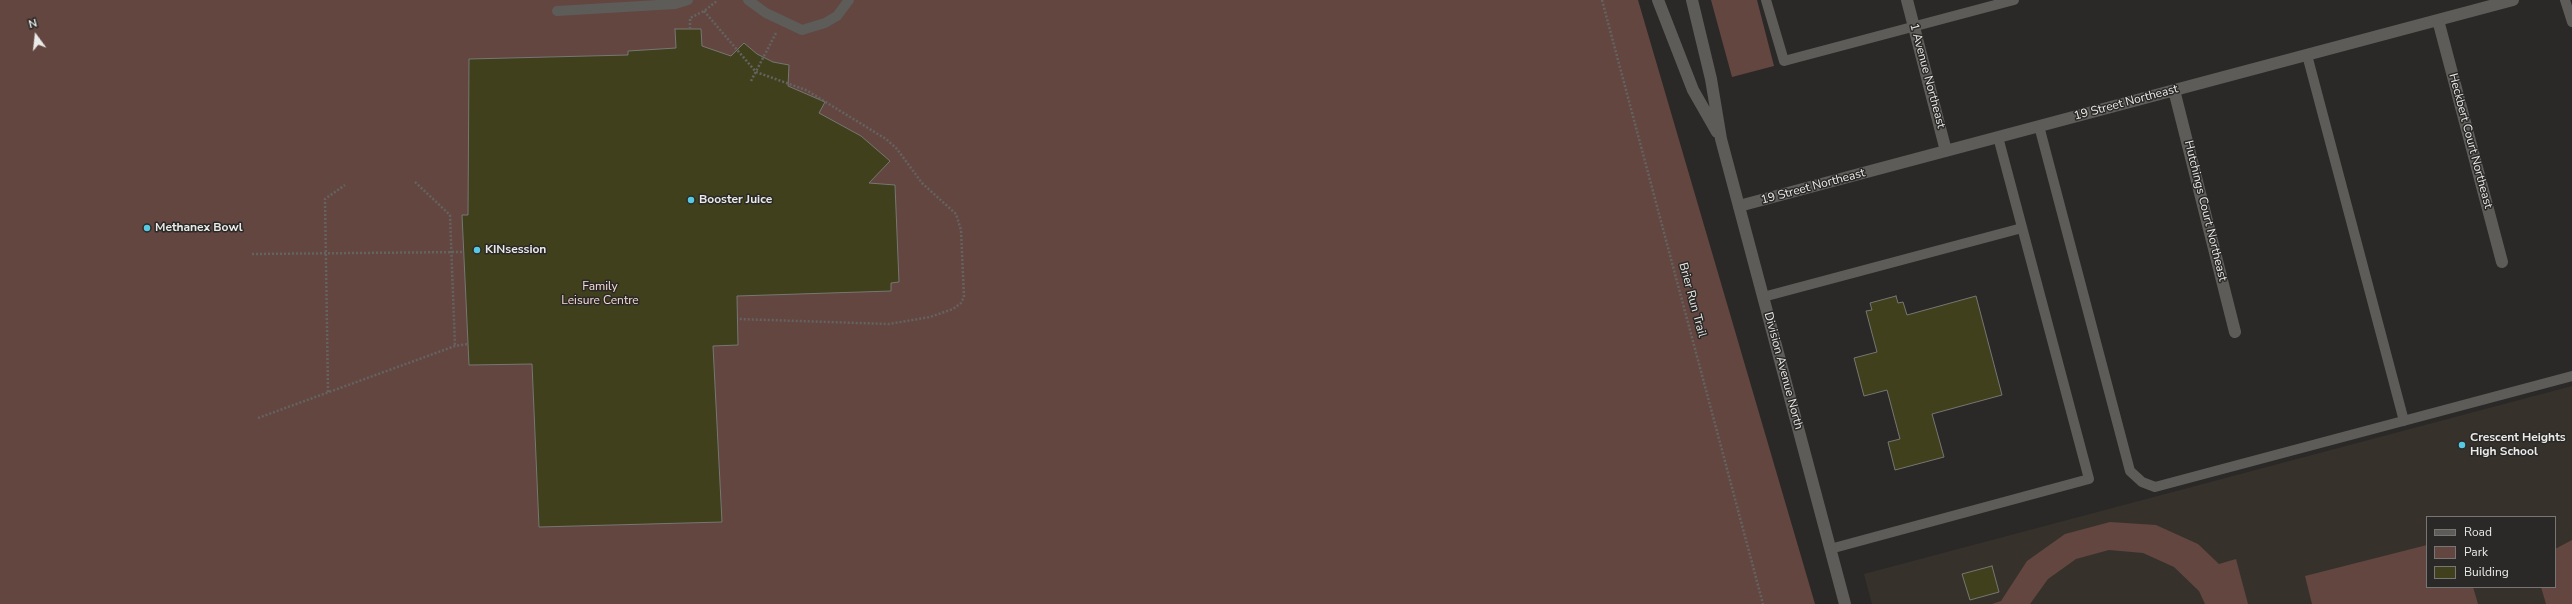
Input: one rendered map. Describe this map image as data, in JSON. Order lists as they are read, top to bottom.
{
  "streets": {
    "street": [
      "1 Avenue Northeast",
      "19 Street Northeast",
      "Heckbert Court Northeast",
      "Hutchings Court Northeast",
      "Division Avenue North"
    ],
    "path": ["Brier Run Trail"]
  },
  "crossings": [
    ["1 Avenue Northeast", "19 Street Northeast"],
    ["19 Street Northeast", "Heckbert Court Northeast"],
    ["19 Street Northeast", "Hutchings Court Northeast"],
    ["19 Street Northeast", "Division Avenue North"]
  ],
  "parks": ["Family Leisure Centre"],
  "places": [
    "Booster Juice",
    "Methanex Bowl",
    "KINsession",
    "Crescent Heights High School"
  ],
  "legend": ["Road", "Park", "Building"],
  "north": "top"
}
